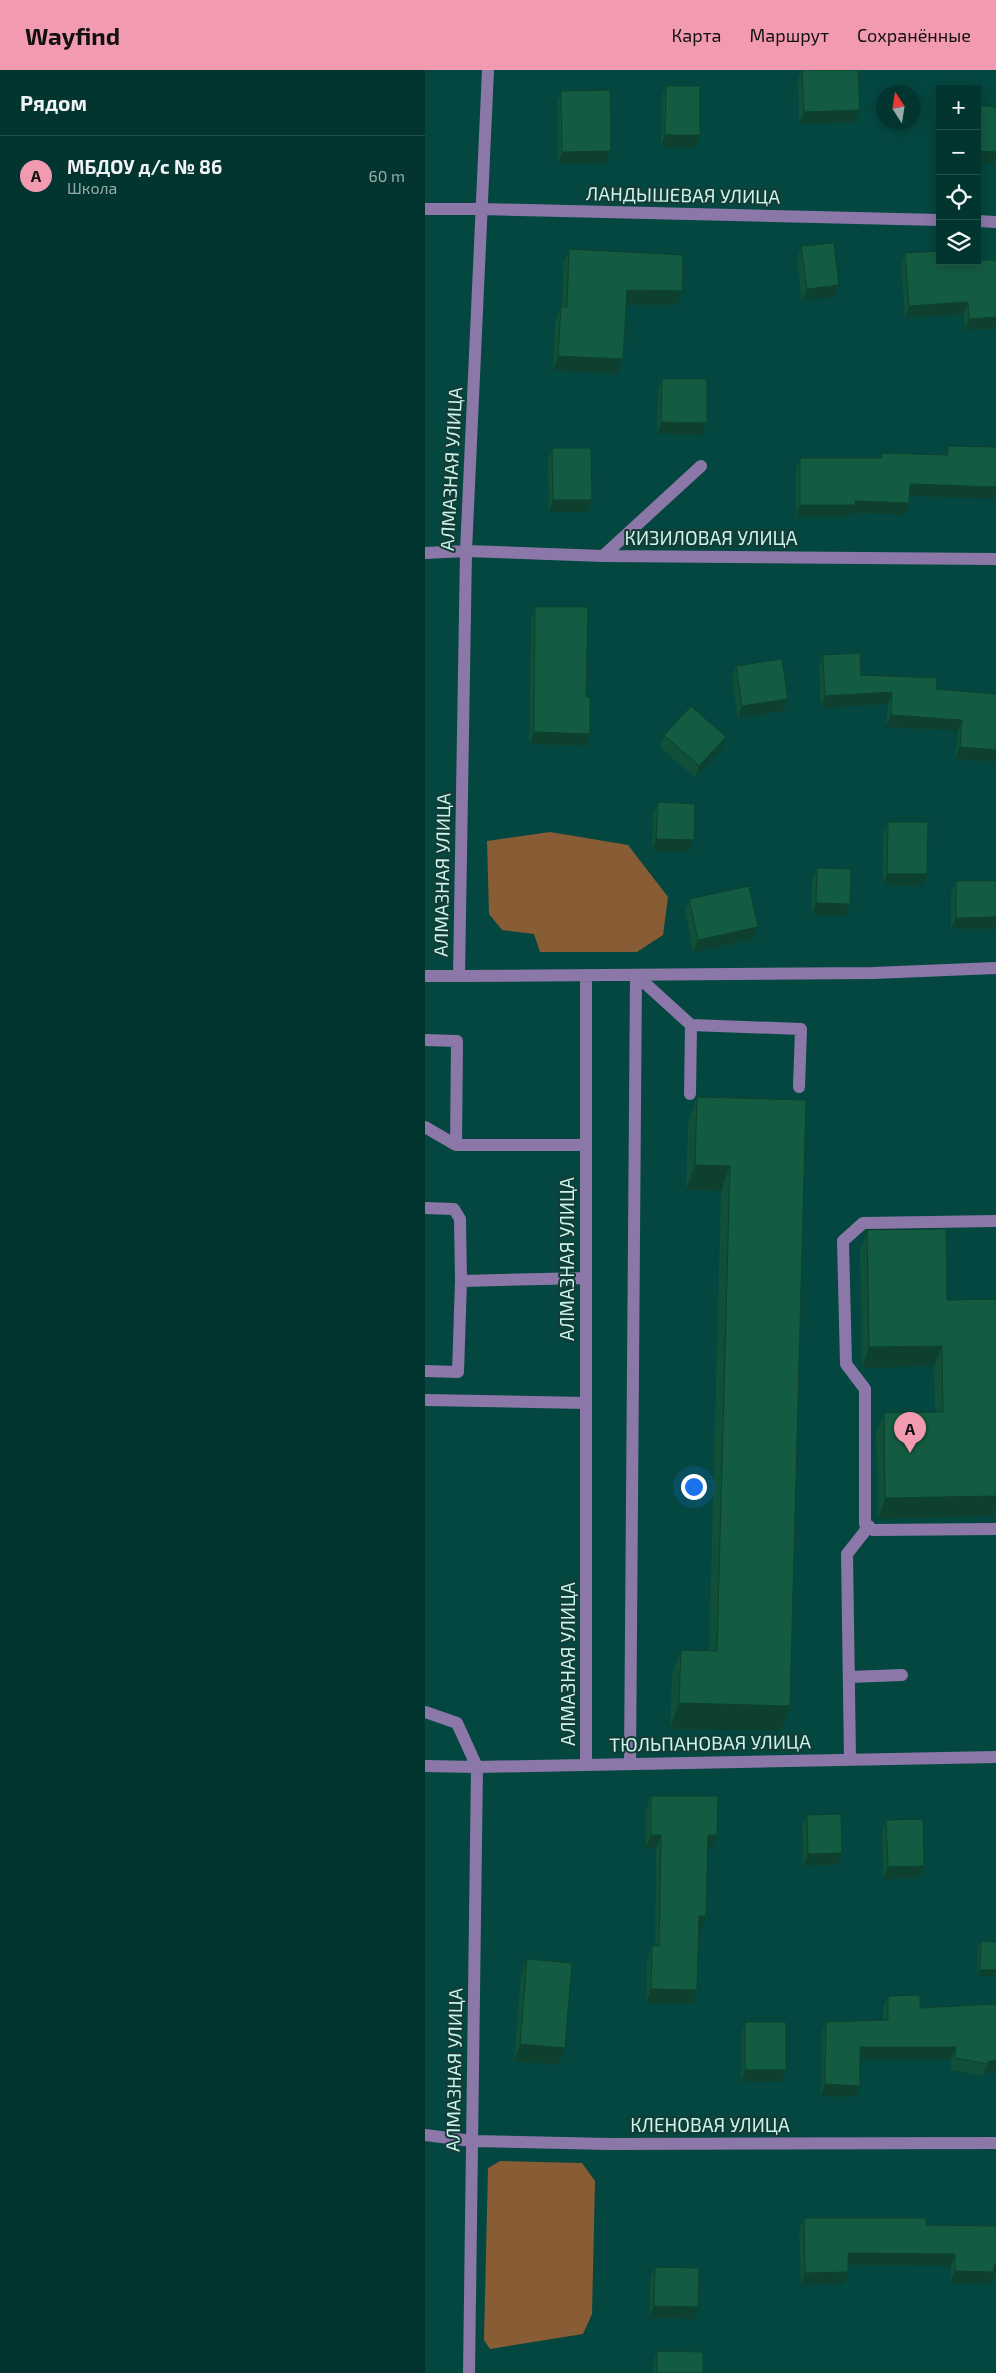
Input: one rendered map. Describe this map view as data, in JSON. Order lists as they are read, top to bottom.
{
  "streets": {
    "street": [
      "ЛАНДЫШЕВАЯ УЛИЦА",
      "АЛМАЗНАЯ УЛИЦА",
      "КИЗИЛОВАЯ УЛИЦА",
      "ТЮЛЬПАНОВАЯ УЛИЦА",
      "КЛЕНОВАЯ УЛИЦА"
    ]
  },
  "crossings": [
    ["ЛАНДЫШЕВАЯ УЛИЦА", "АЛМАЗНАЯ УЛИЦА"],
    ["АЛМАЗНАЯ УЛИЦА", "КИЗИЛОВАЯ УЛИЦА"],
    ["АЛМАЗНАЯ УЛИЦА", "ТЮЛЬПАНОВАЯ УЛИЦА"],
    ["АЛМАЗНАЯ УЛИЦА", "КЛЕНОВАЯ УЛИЦА"]
  ],
  "north": "top",
  "page": {
    "header": "Wayfind",
    "nav": ["Карта", "Маршрут", "Сохранённые"],
    "heading": "Рядом",
    "map_buttons": ["+", "−"],
    "list": [
      {
        "mark": "A",
        "name": "МБДОУ д/с № 86",
        "note": "Школа",
        "value": "60 m"
      }
    ],
    "pins": "A"
  }
}
